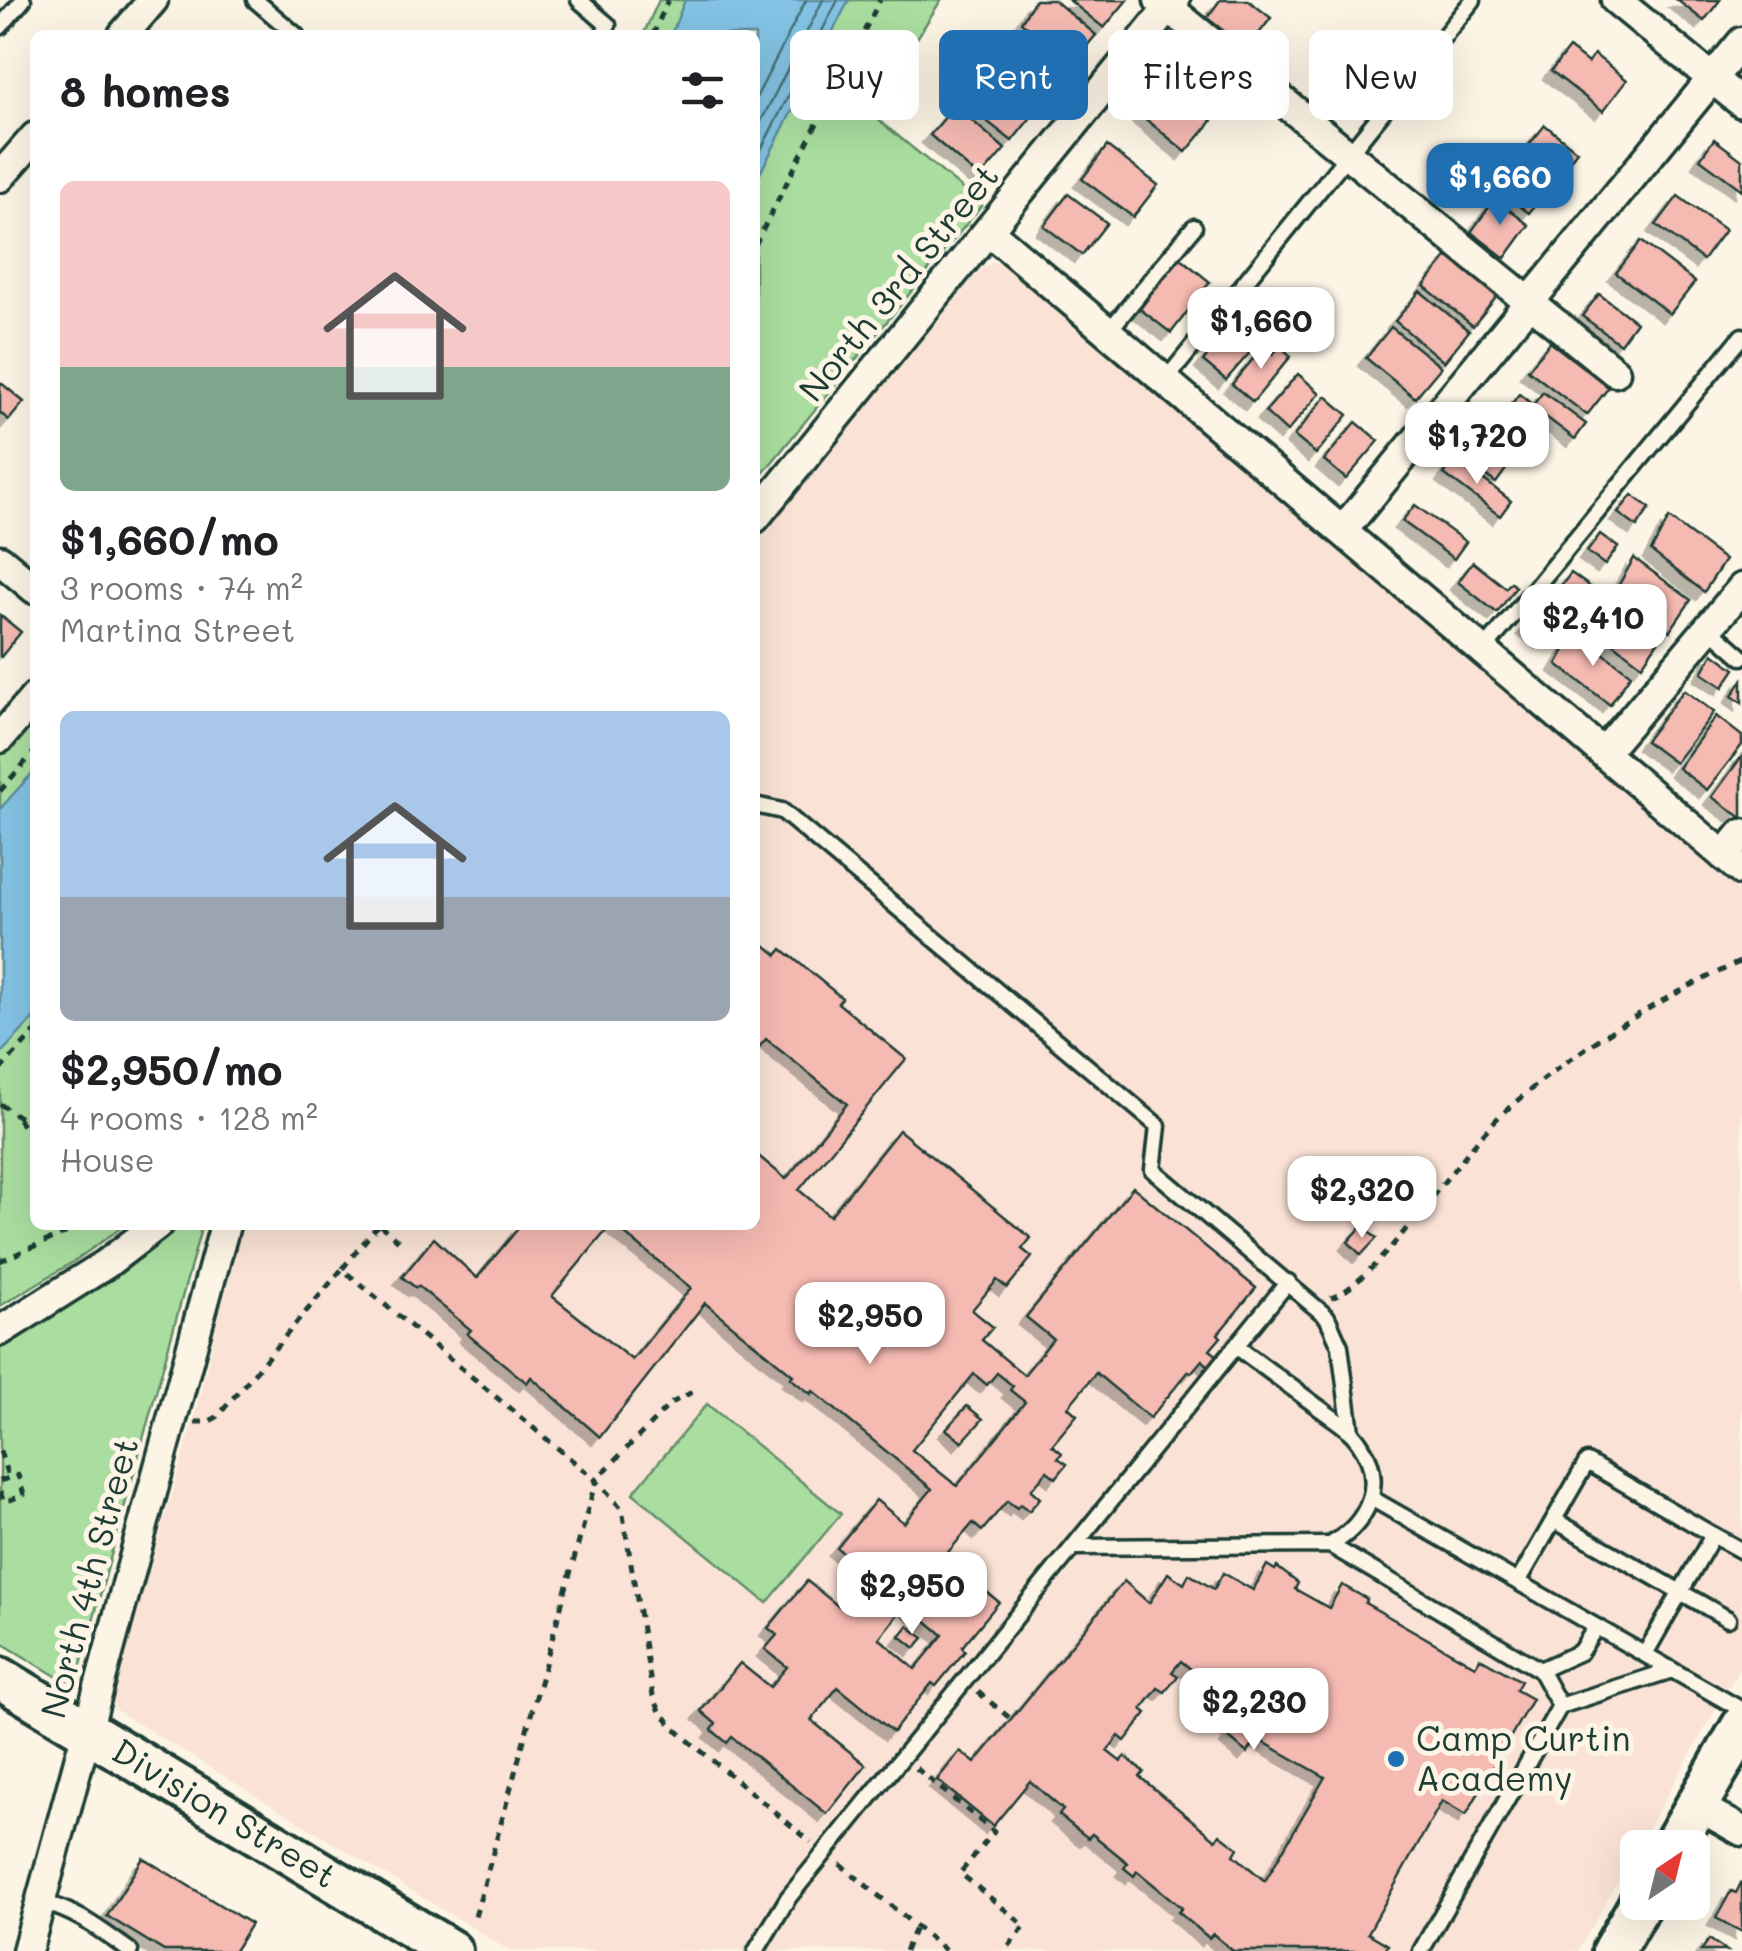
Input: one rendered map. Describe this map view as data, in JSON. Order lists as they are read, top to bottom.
{
  "streets": {
    "main road": ["Division Street"],
    "street": ["North 3rd Street", "North 4th Street"]
  },
  "crossings": [
    ["North 4th Street", "Division Street"]
  ],
  "places": ["Camp Curtin Academy"],
  "north": "top right",
  "page": {
    "chip": [
      "Buy",
      "Rent",
      "Filters",
      "New"
    ],
    "heading": "8 homes",
    "price": [
      "$1,660",
      "$1,660",
      "$1,720",
      "$2,410",
      "$2,320",
      "$2,950",
      "$2,950",
      "$2,230"
    ],
    "list": [
      {
        "name": "$1,660/mo",
        "note": "3 rooms · 74 m² · Martina Street"
      },
      {
        "name": "$2,950/mo",
        "note": "4 rooms · 128 m² · House"
      }
    ]
  }
}
